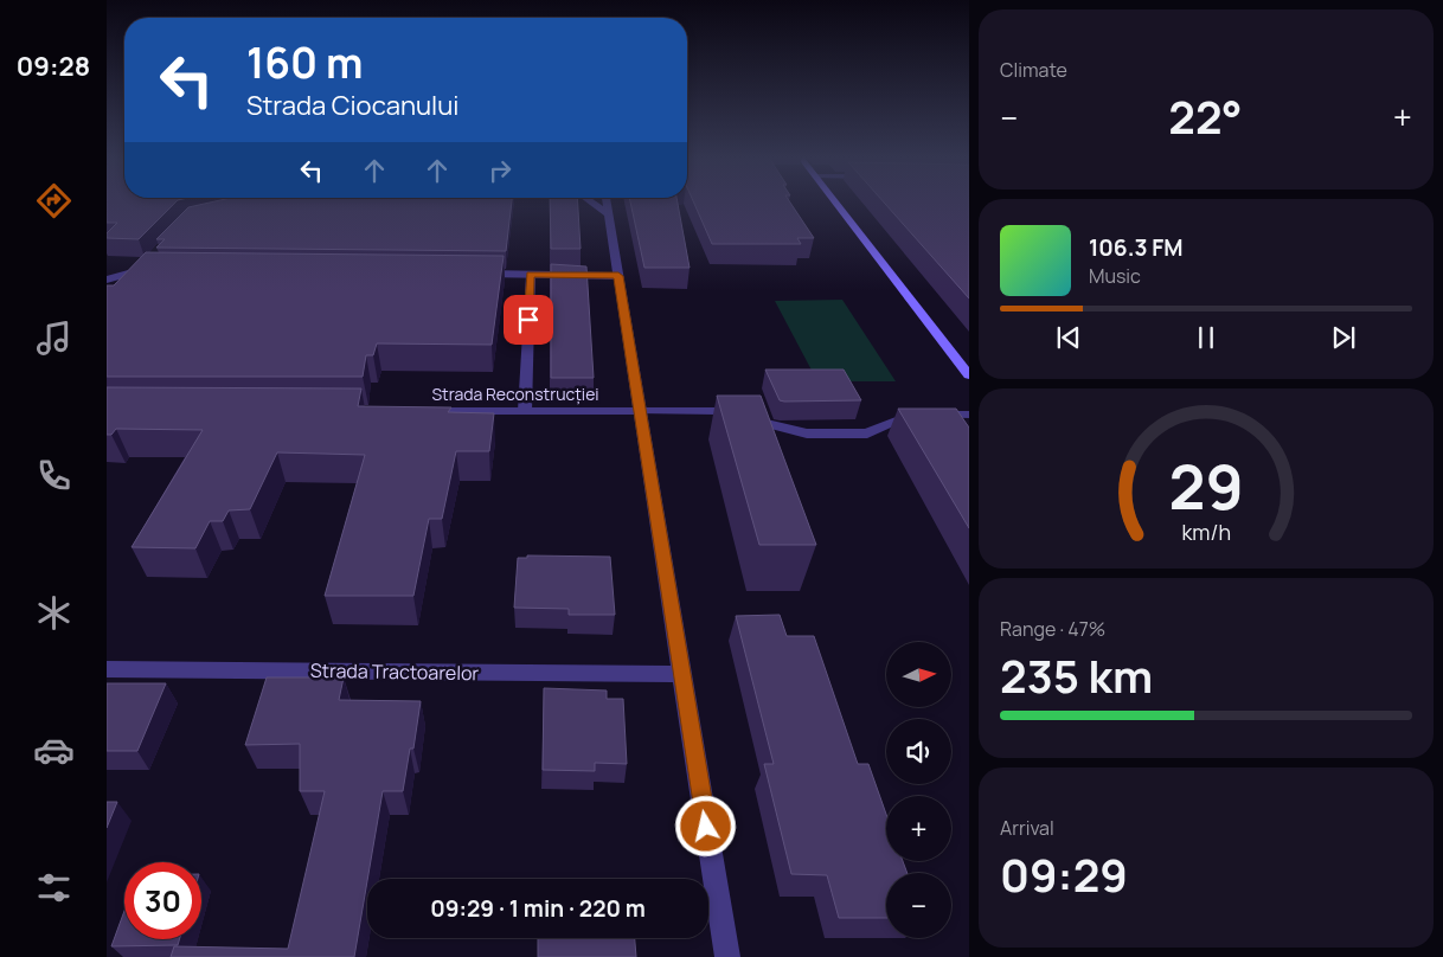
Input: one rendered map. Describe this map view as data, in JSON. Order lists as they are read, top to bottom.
{
  "streets": {
    "street": ["Strada Reconstrucției", "Strada Tractoarelor"]
  },
  "north": "right",
  "page": {
    "tabs": "09:28",
    "tile": [
      "Climate",
      ["Range · 47%", "235 km"],
      ["Arrival", "09:29"]
    ],
    "turn": ["160 m", "Strada Ciocanului"],
    "heat": ["−", "22°", "+"],
    "song": ["106.3 FM", "Music"],
    "map_buttons": ["+", "−"],
    "limit": "30",
    "trip": "09:29 · 1 min · 220 m",
    "gauge": ["29", "km/h"]
  }
}
